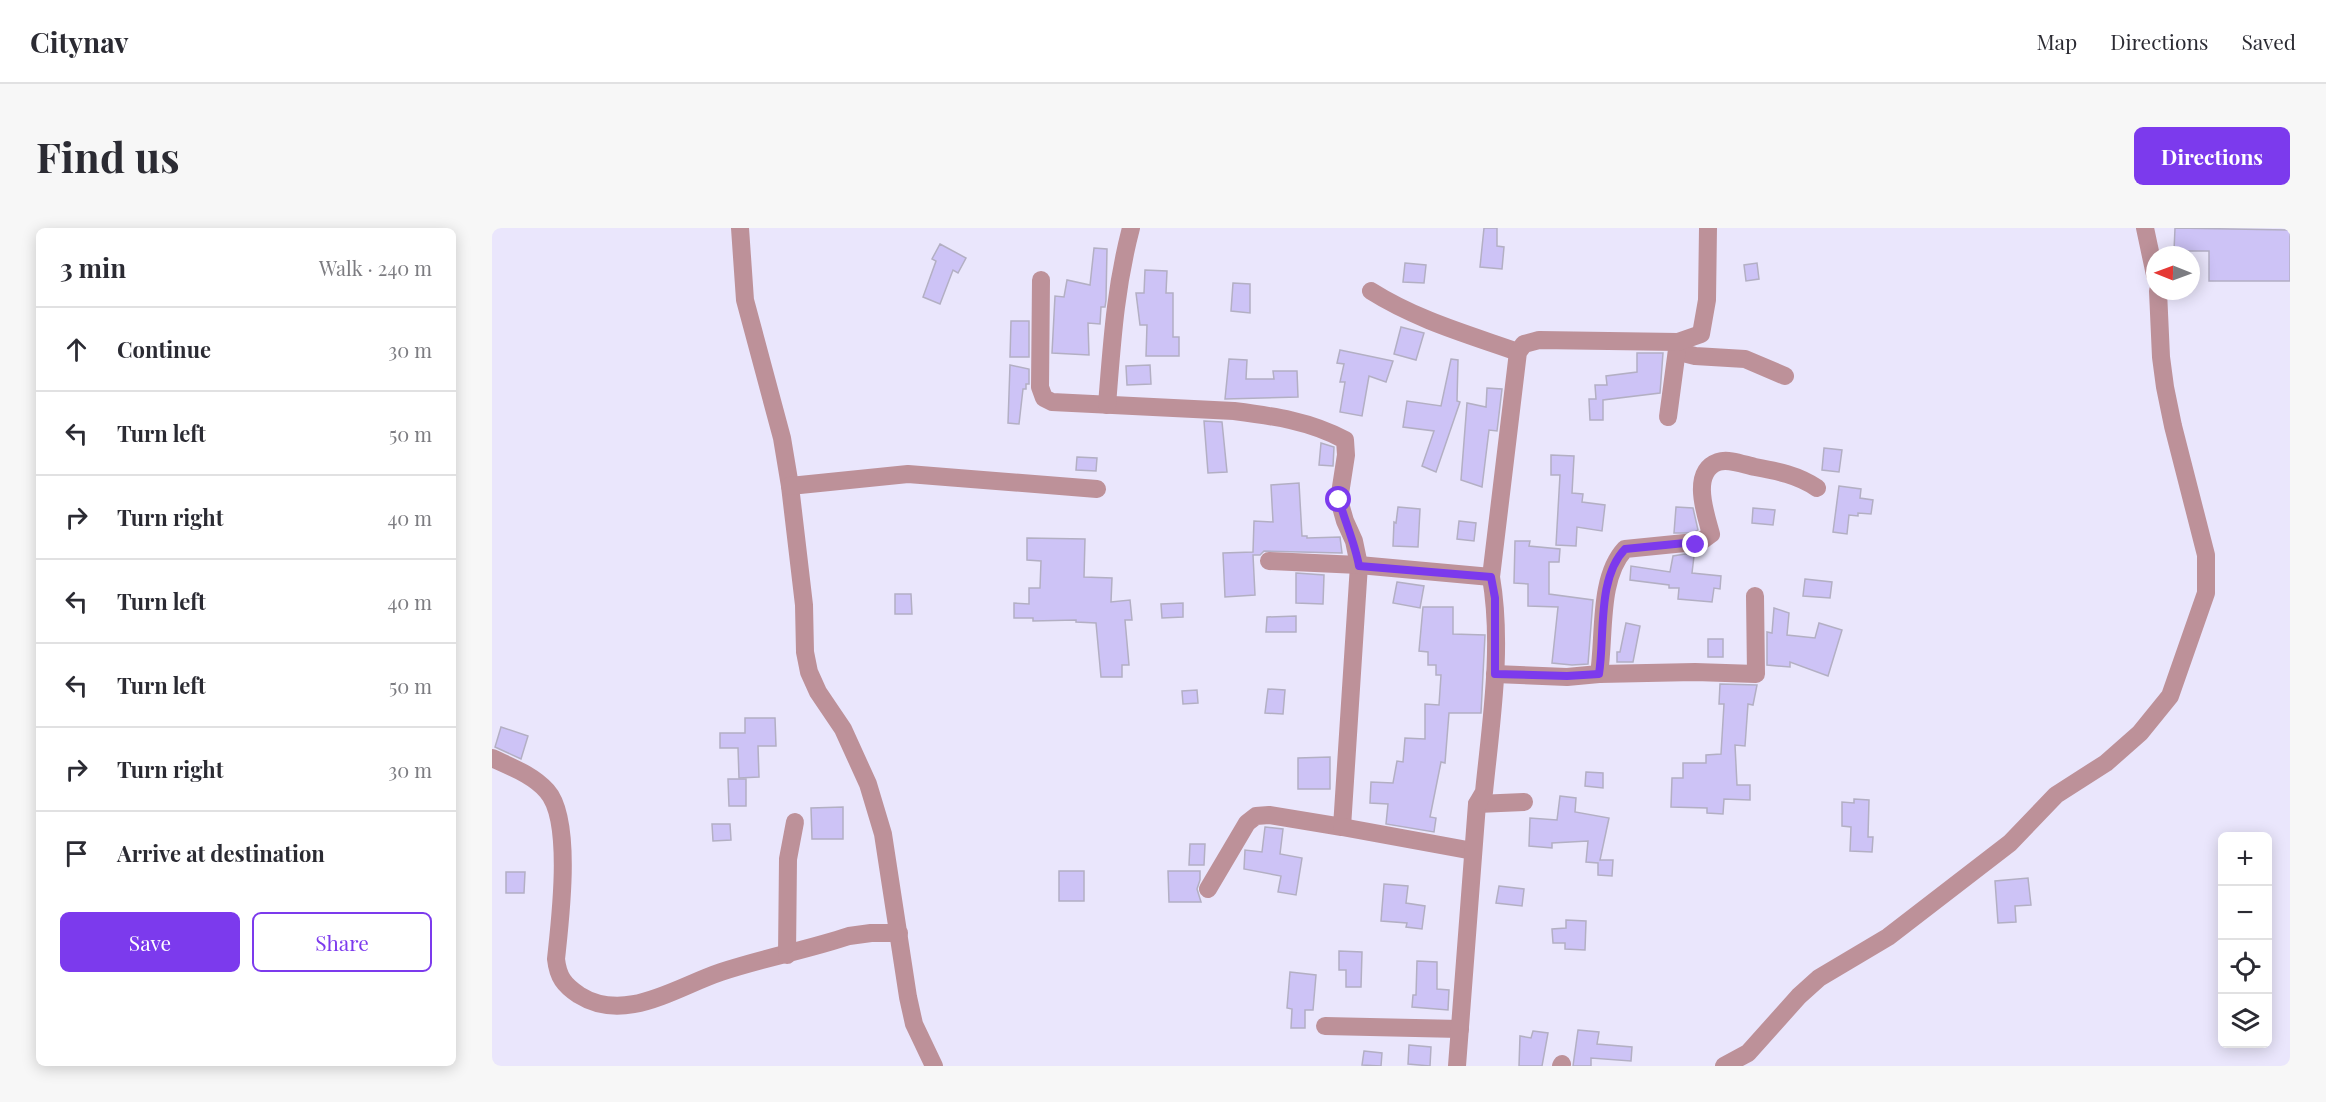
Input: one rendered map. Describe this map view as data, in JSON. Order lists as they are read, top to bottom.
{
  "north": "left",
  "page": {
    "header": "Citynav",
    "nav": ["Map", "Directions", "Saved"],
    "buttons": [
      "Directions",
      ["Save", "Share"]
    ],
    "title": "Find us",
    "heading": ["3 min", "Walk · 240 m"],
    "list": [
      ["Continue", "30 m"],
      ["Turn left", "50 m"],
      ["Turn right", "40 m"],
      ["Turn left", "40 m"],
      ["Turn left", "50 m"],
      ["Turn right", "30 m"],
      "Arrive at destination"
    ],
    "map_buttons": ["+", "−"]
  }
}
